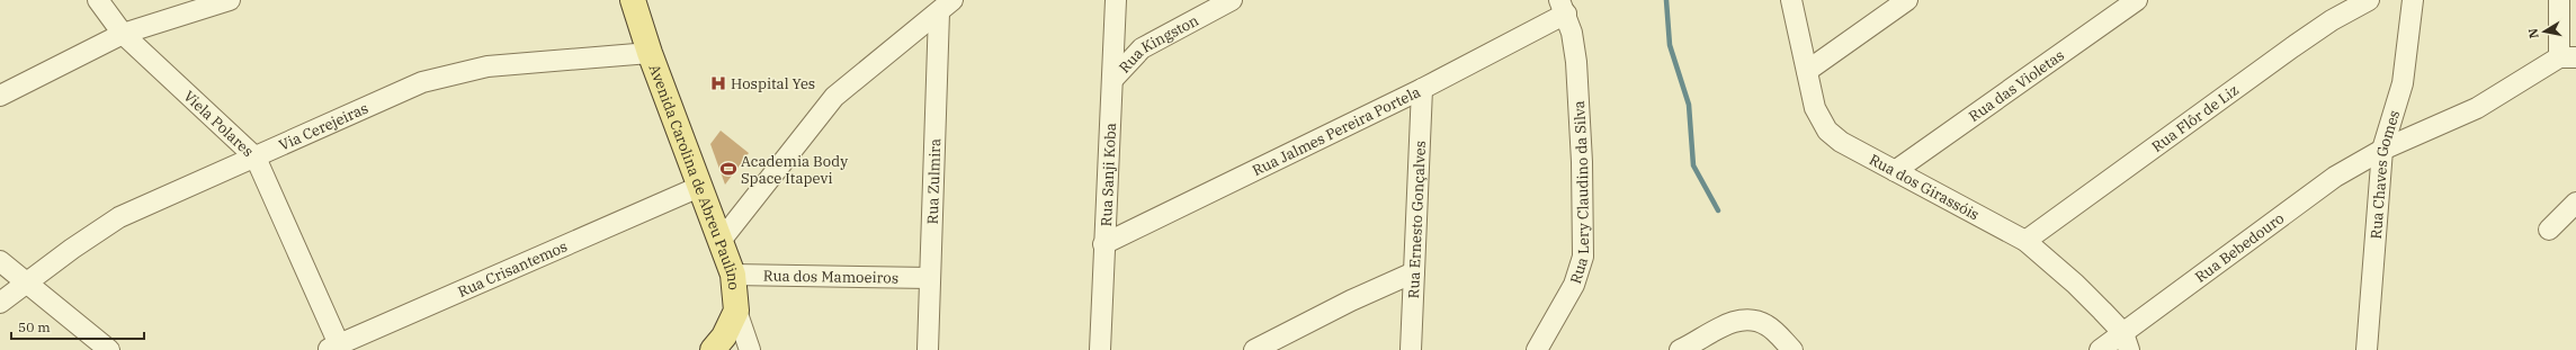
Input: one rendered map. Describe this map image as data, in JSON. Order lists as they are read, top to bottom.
{
  "streets": {
    "main road": ["Avenida Carolina de Abreu Paulino"],
    "street": [
      "Rua Kingston",
      "Rua das Violetas",
      "Rua Flôr de Liz",
      "Viela Polares",
      "Via Cerejeiras",
      "Rua Jalmes Pereira Portela",
      "Rua Sanji Koba",
      "Rua Chaves Gomes",
      "Rua Zulmira",
      "Rua dos Girassóis",
      "Rua Lery Claudino da Silva",
      "Rua Ernesto Gonçalves",
      "Rua Bebedouro",
      "Rua Crisantemos",
      "Rua dos Mamoeiros"
    ]
  },
  "crossings": [
    ["Rua Kingston", "Rua Sanji Koba"],
    ["Rua das Violetas", "Rua dos Girassóis"],
    ["Rua Flôr de Liz", "Rua dos Girassóis"],
    ["Viela Polares", "Via Cerejeiras"],
    ["Viela Polares", "Rua Crisantemos"],
    ["Via Cerejeiras", "Avenida Carolina de Abreu Paulino"],
    ["Rua Jalmes Pereira Portela", "Rua Sanji Koba"],
    ["Rua Jalmes Pereira Portela", "Rua Lery Claudino da Silva"],
    ["Rua Jalmes Pereira Portela", "Rua Ernesto Gonçalves"],
    ["Rua Chaves Gomes", "Rua Bebedouro"],
    ["Avenida Carolina de Abreu Paulino", "Rua Crisantemos"],
    ["Avenida Carolina de Abreu Paulino", "Rua dos Mamoeiros"],
    ["Rua Zulmira", "Rua dos Mamoeiros"],
    ["Rua dos Girassóis", "Rua Bebedouro"]
  ],
  "places": {
    "hospital": ["Hospital Yes"],
    "sports": ["Academia Body Space Itapevi"]
  },
  "scale_bar": "50 m",
  "north": "left"
}
